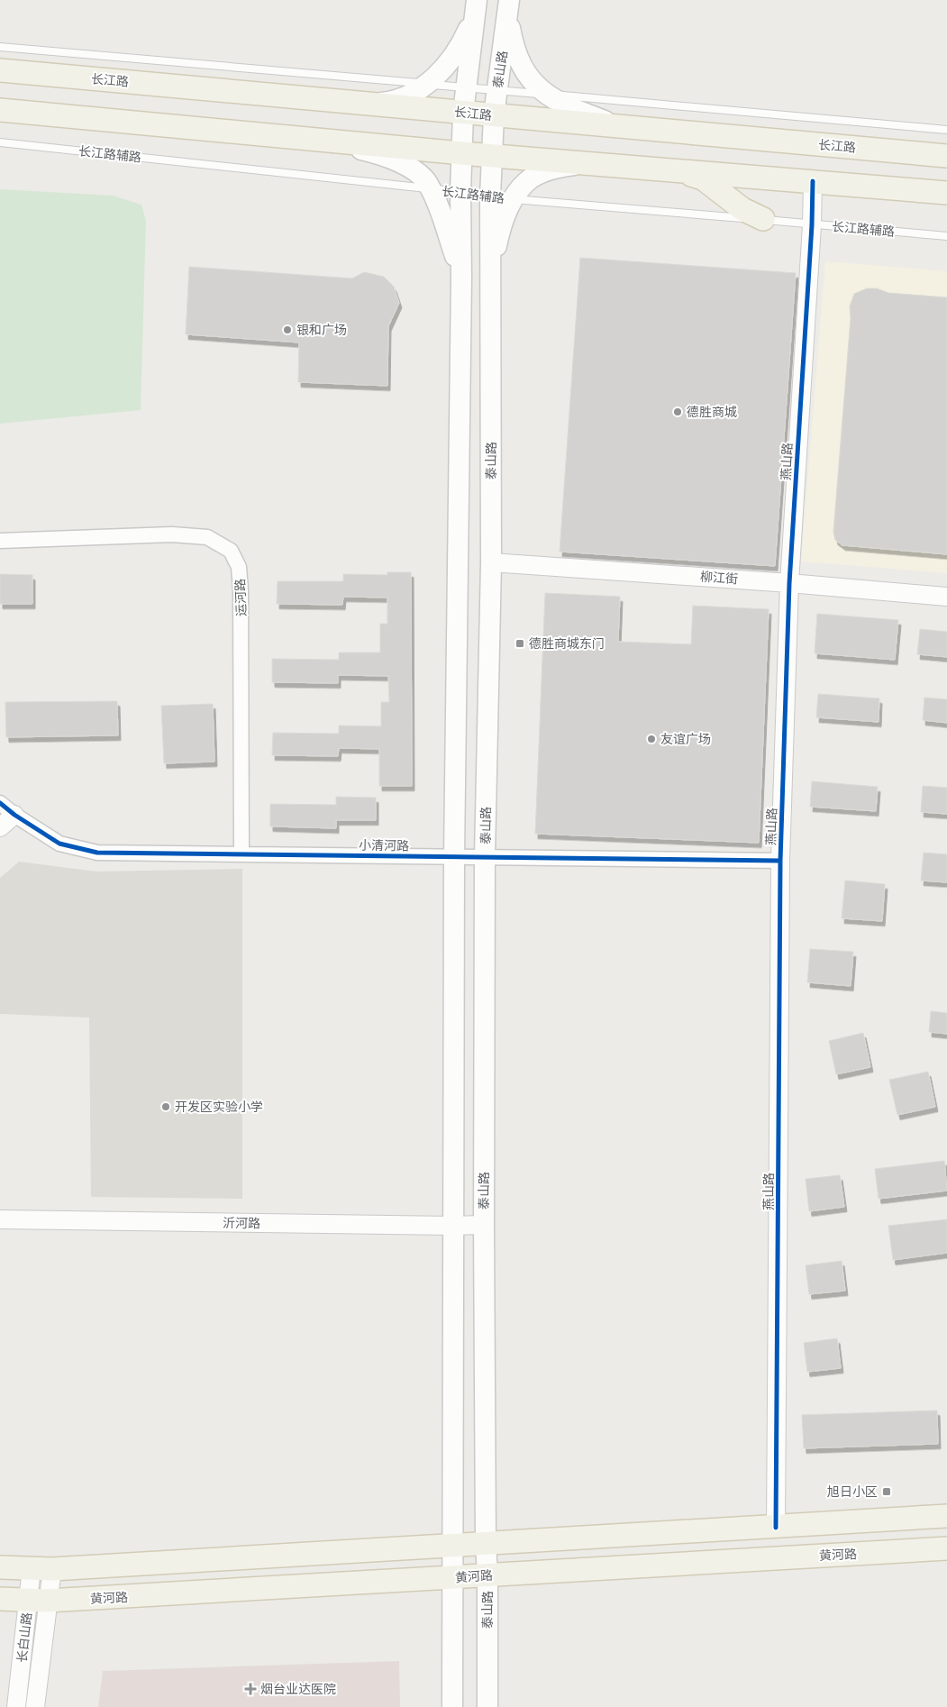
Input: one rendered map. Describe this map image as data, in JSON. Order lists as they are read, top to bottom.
{
  "streets": {
    "main road": ["泰山路", "长江路", "黄河路"],
    "street": [
      "燕山路",
      "柳江街",
      "运河路",
      "小清河路",
      "沂河路",
      "长白山路"
    ],
    "lane": ["长江路辅路"]
  },
  "crossings": [
    ["泰山路", "长江路"],
    ["泰山路", "长江路辅路"],
    ["泰山路", "柳江街"],
    ["泰山路", "小清河路"],
    ["泰山路", "沂河路"],
    ["泰山路", "黄河路"],
    ["长江路辅路", "燕山路"],
    ["燕山路", "柳江街"],
    ["燕山路", "小清河路"],
    ["运河路", "小清河路"],
    ["黄河路", "长白山路"]
  ],
  "places": {
    "other": [
      "银和广场",
      "德胜商城",
      "友谊广场",
      "开发区实验小学"
    ],
    "transit": ["德胜商城东门", "旭日小区"],
    "health": ["烟台业达医院"]
  }
}
